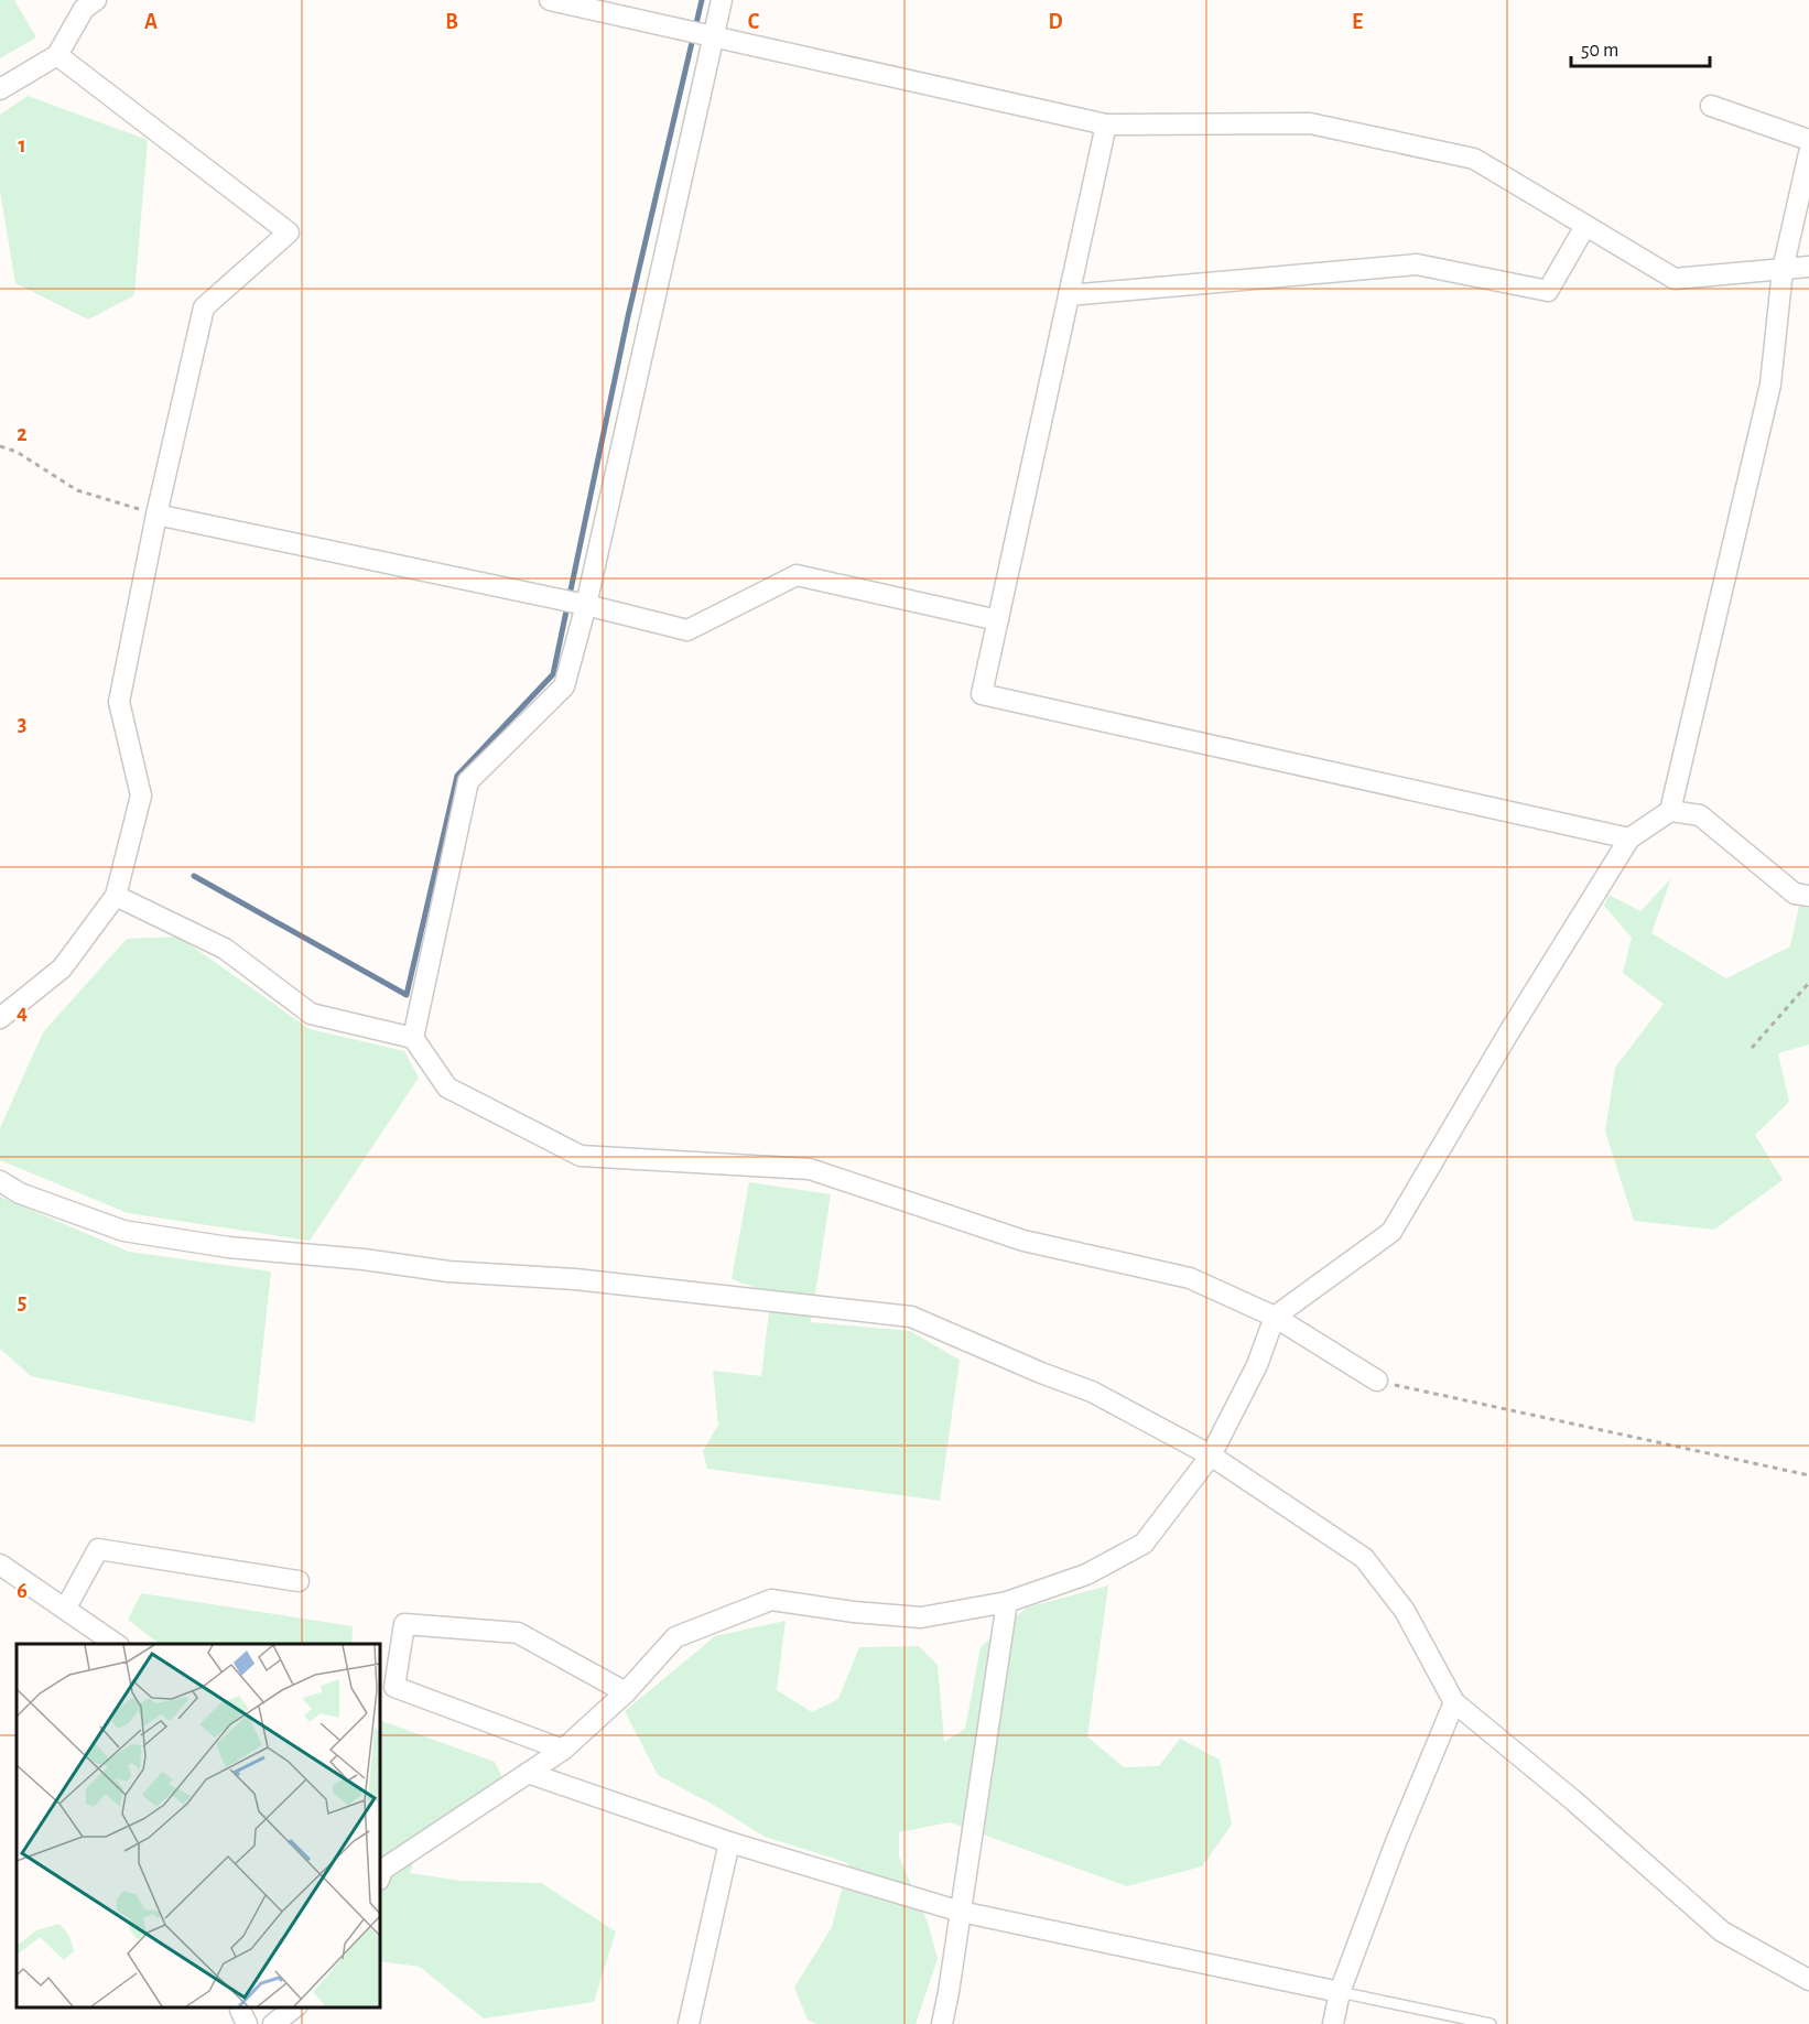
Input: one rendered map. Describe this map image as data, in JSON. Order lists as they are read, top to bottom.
{
  "scale_bar": "50 m",
  "grid": {
    "columns": [
      "A",
      "B",
      "C",
      "D",
      "E"
    ],
    "rows": [
      "1",
      "2",
      "3",
      "4",
      "5",
      "6"
    ]
  }
}
